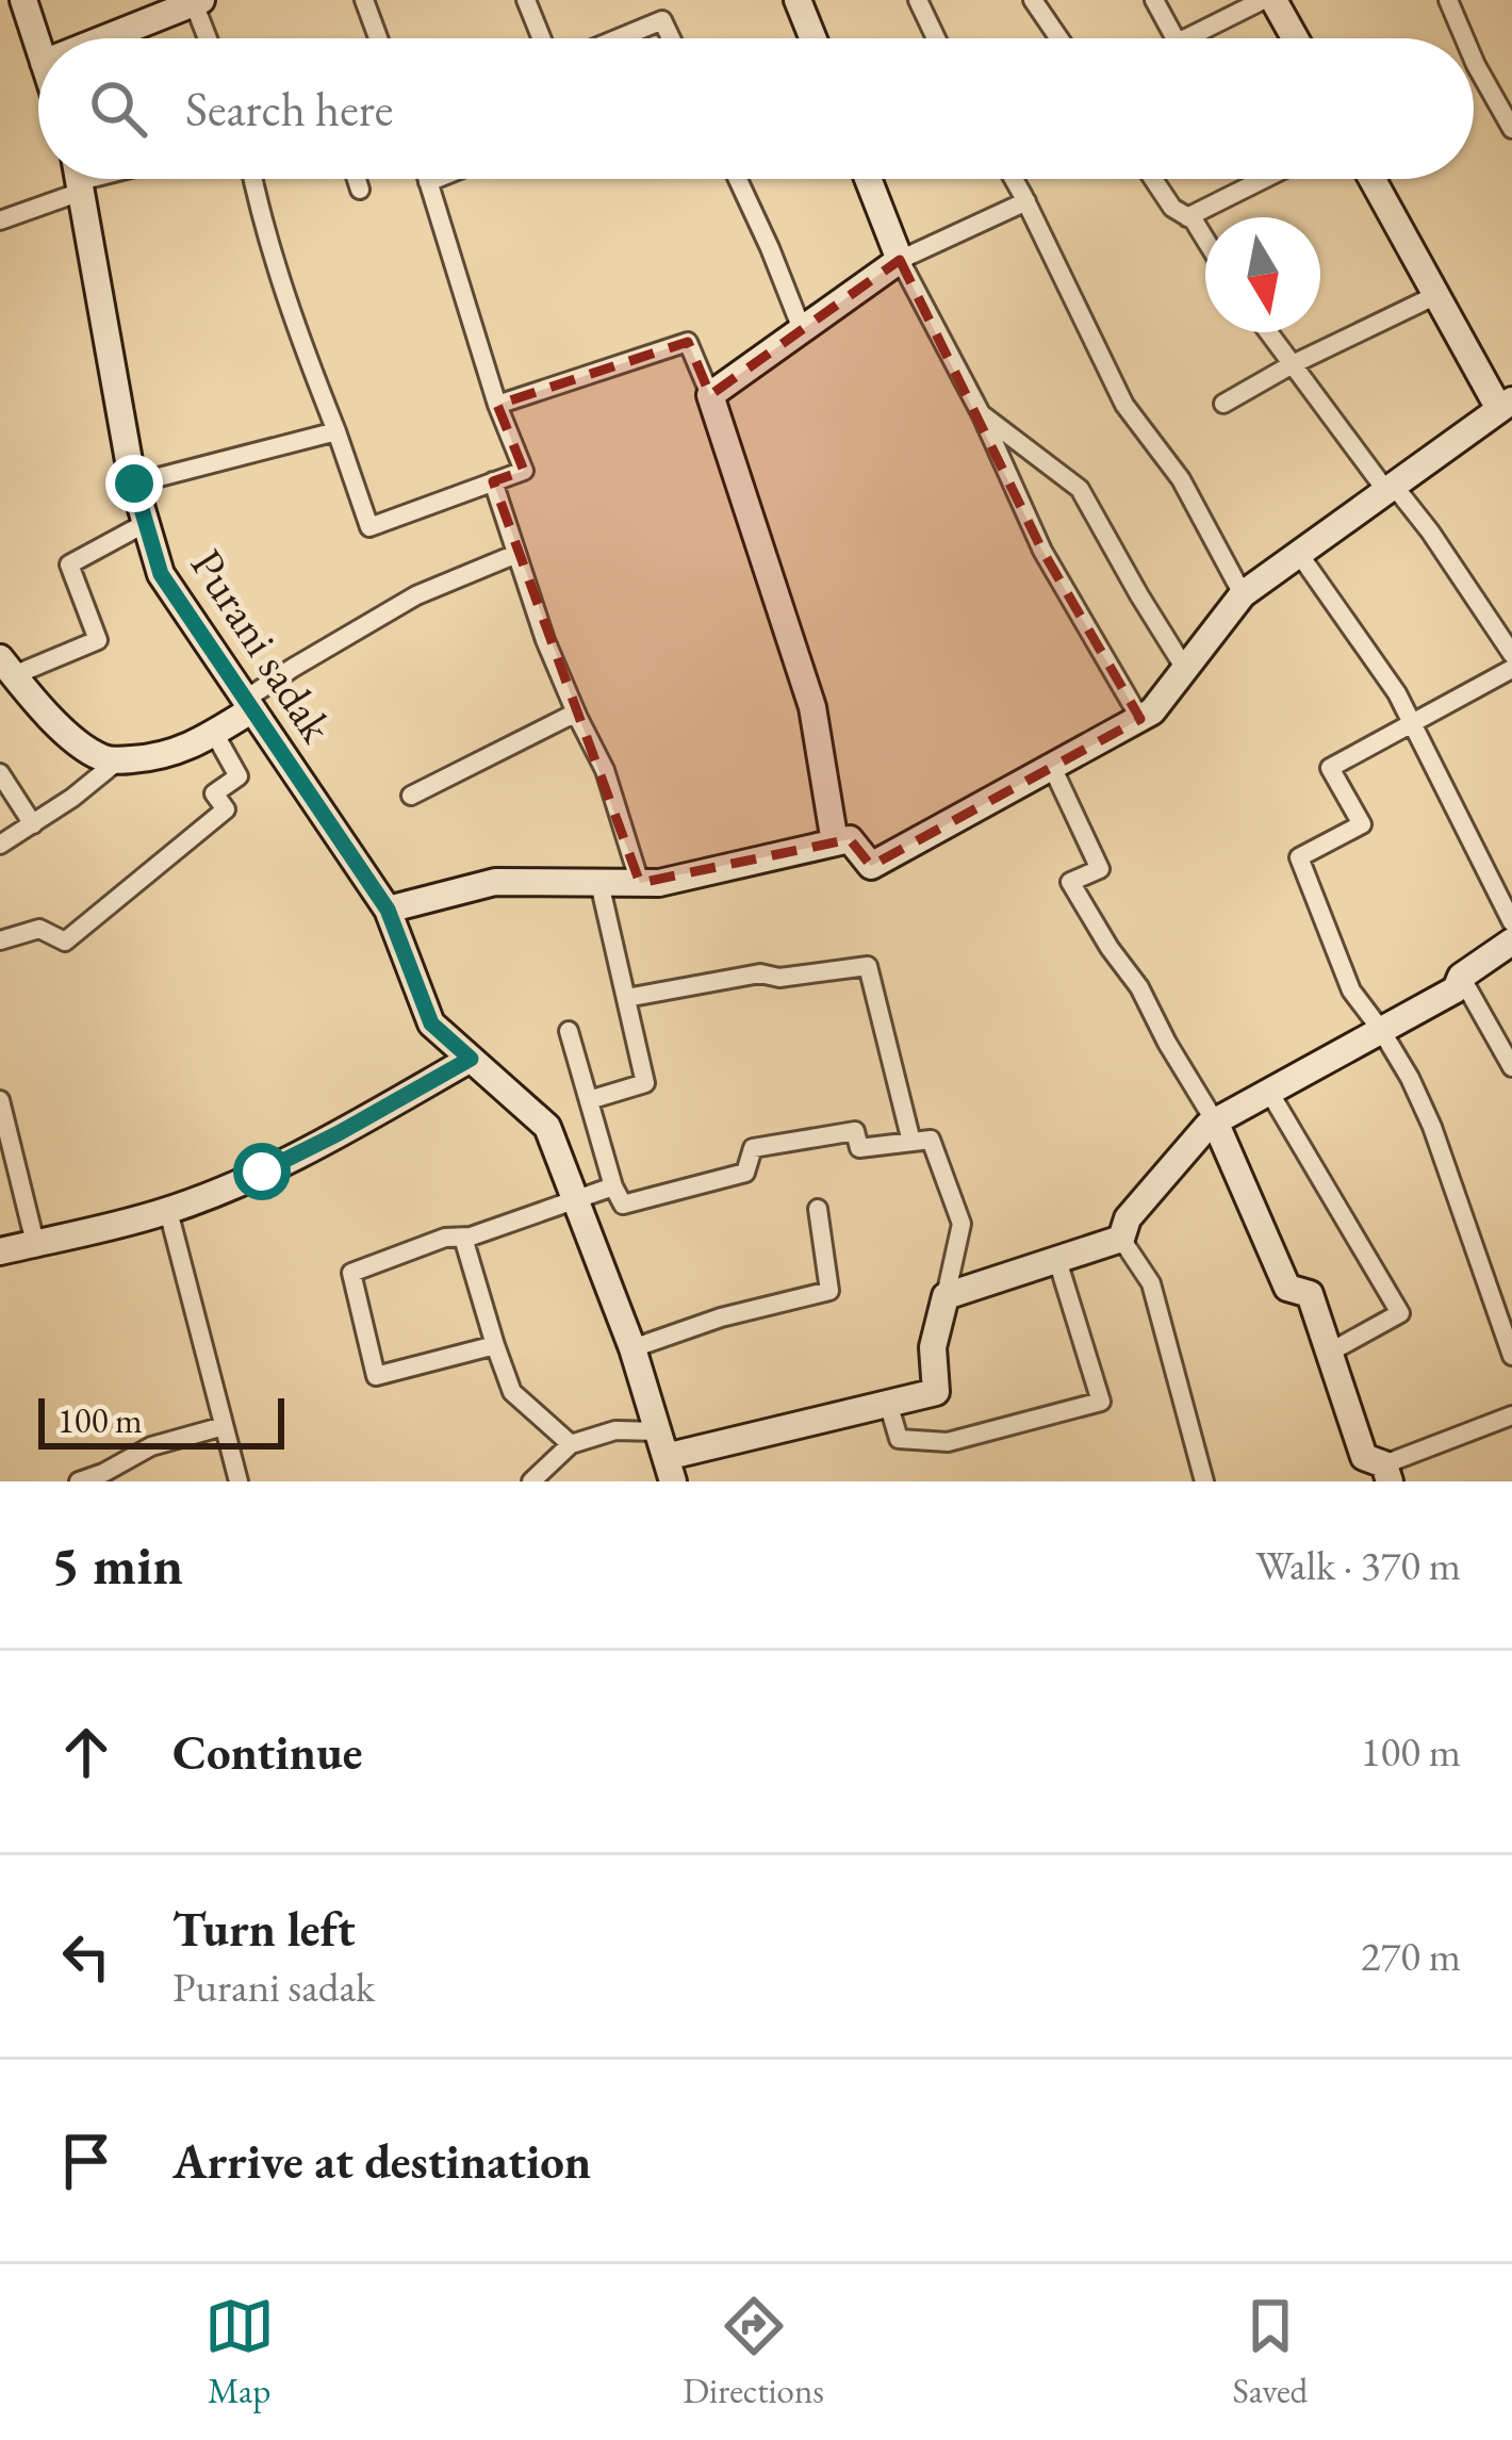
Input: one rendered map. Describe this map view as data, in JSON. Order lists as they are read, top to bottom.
{
  "streets": {
    "street": ["Purani sadak"]
  },
  "scale_bar": "100 m",
  "north": "bottom",
  "page": {
    "search": "Search here",
    "scale": "100 m",
    "heading": ["5 min", "Walk · 370 m"],
    "list": [
      ["Continue", "100 m"],
      ["Turn left", "Purani sadak", "270 m"],
      "Arrive at destination"
    ],
    "nav": ["Map", "Directions", "Saved"]
  }
}
